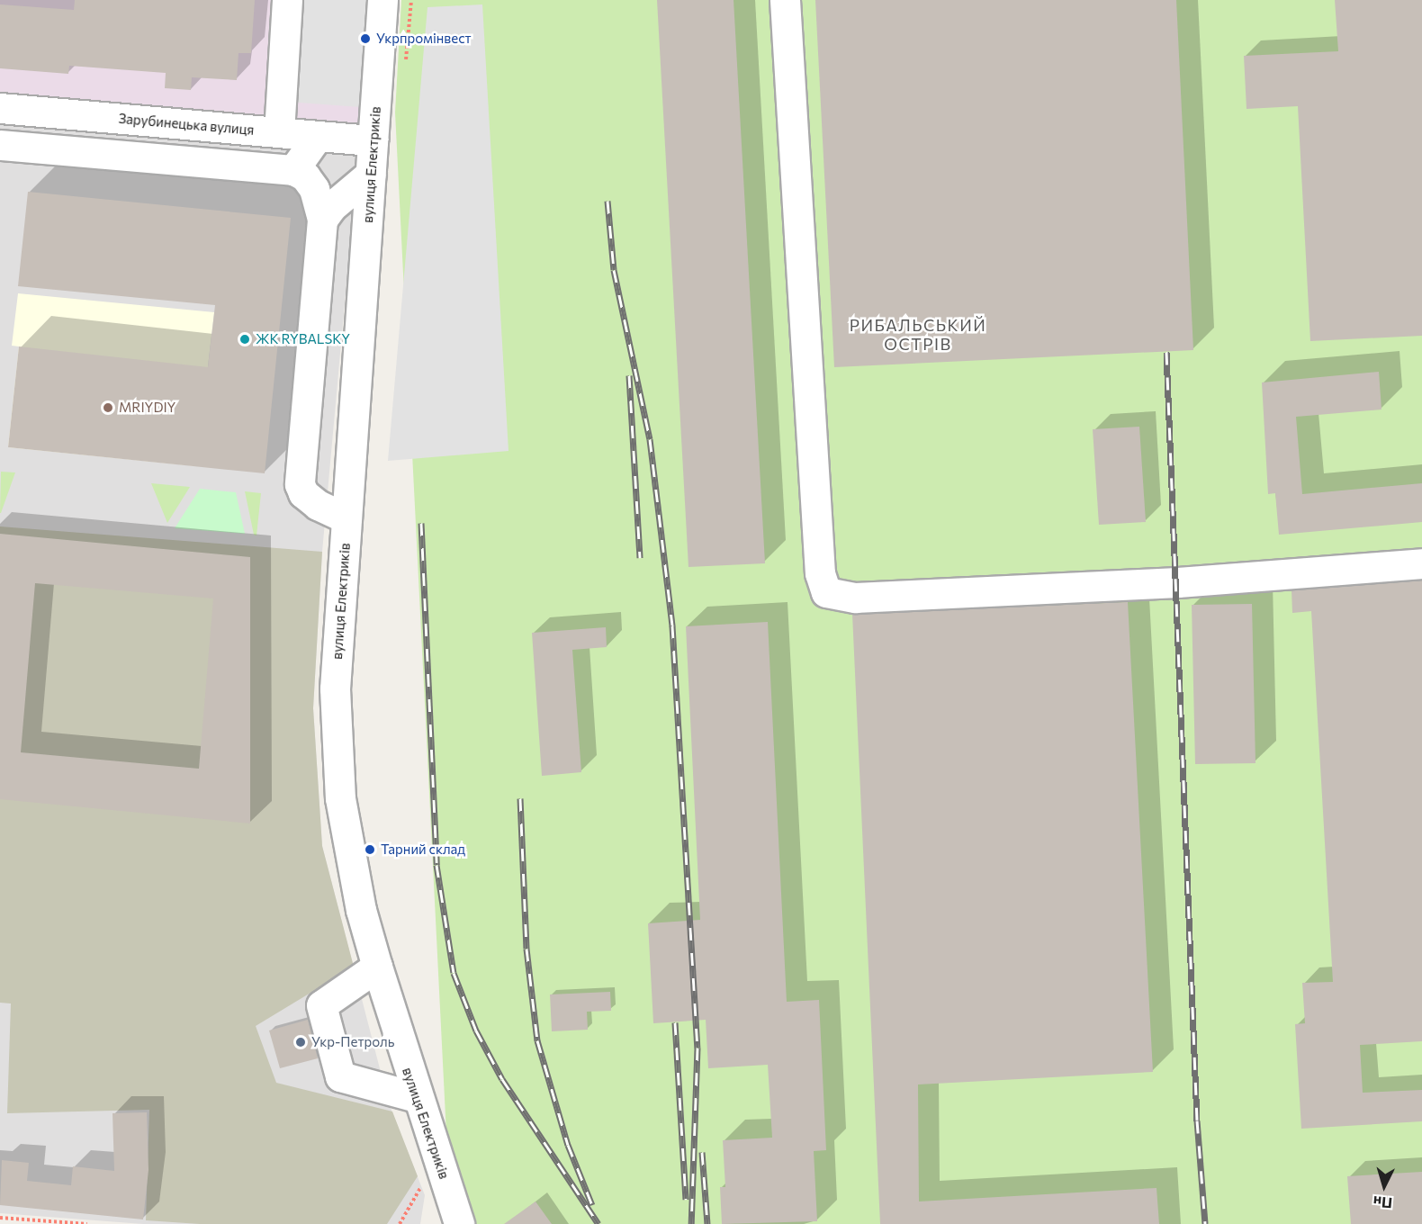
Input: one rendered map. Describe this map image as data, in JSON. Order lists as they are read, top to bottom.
{
  "streets": {
    "street": ["Зарубинецька вулиця", "вулиця Електриків"]
  },
  "crossings": [
    ["Зарубинецька вулиця", "вулиця Електриків"]
  ],
  "districts": ["РИБАЛЬСЬКИЙ ОСТРІВ"],
  "places": [
    "Укрпромінвест",
    "ЖК RYBALSKY",
    "MRIYDIY",
    "Тарний склад",
    "Укр-Петроль"
  ],
  "north": "bottom"
}
